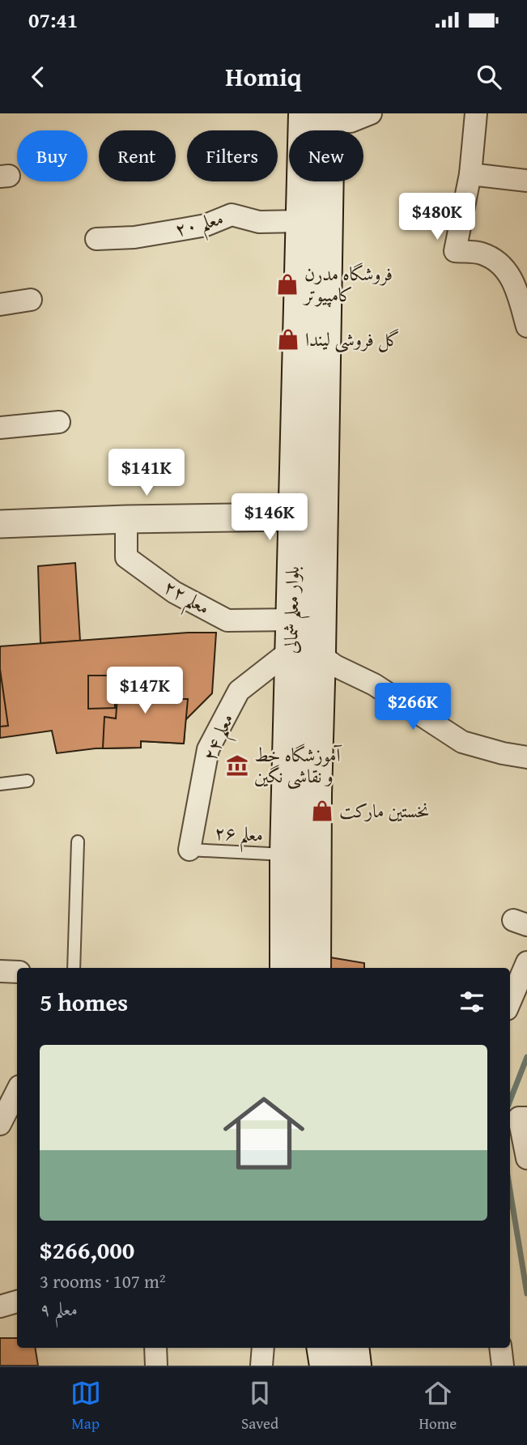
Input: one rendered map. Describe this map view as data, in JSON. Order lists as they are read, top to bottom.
{
  "streets": {
    "main road": ["بلوار معلم شمالی"],
    "street": ["معلم ۲۰", "معلم ۲۲", "معلم ۲۴"],
    "lane": ["معلم ۲۶"]
  },
  "crossings": [
    ["معلم ۲۰", "بلوار معلم شمالی"],
    ["معلم ۲۲", "بلوار معلم شمالی"],
    ["بلوار معلم شمالی", "معلم ۲۴"],
    ["بلوار معلم شمالی", "معلم ۲۶"],
    ["معلم ۲۴", "معلم ۲۶"]
  ],
  "places": {
    "shop": ["فروشگاه مدرن کامپیوتر", "گل فروشی لیندا", "نخستین مارکت"],
    "museum": ["آموزشگاه خط و نقاشی نگین"]
  },
  "page": {
    "status": "07:41",
    "header": "Homiq",
    "chip": [
      "Buy",
      "Rent",
      "Filters",
      "New"
    ],
    "price": [
      "$480K",
      "$141K",
      "$146K",
      "$147K",
      "$266K"
    ],
    "heading": "5 homes",
    "list": [
      {
        "name": "$266,000",
        "note": "3 rooms · 107 m² · معلم ۹"
      }
    ],
    "tabs": ["Map", "Saved", "Home"]
  }
}
